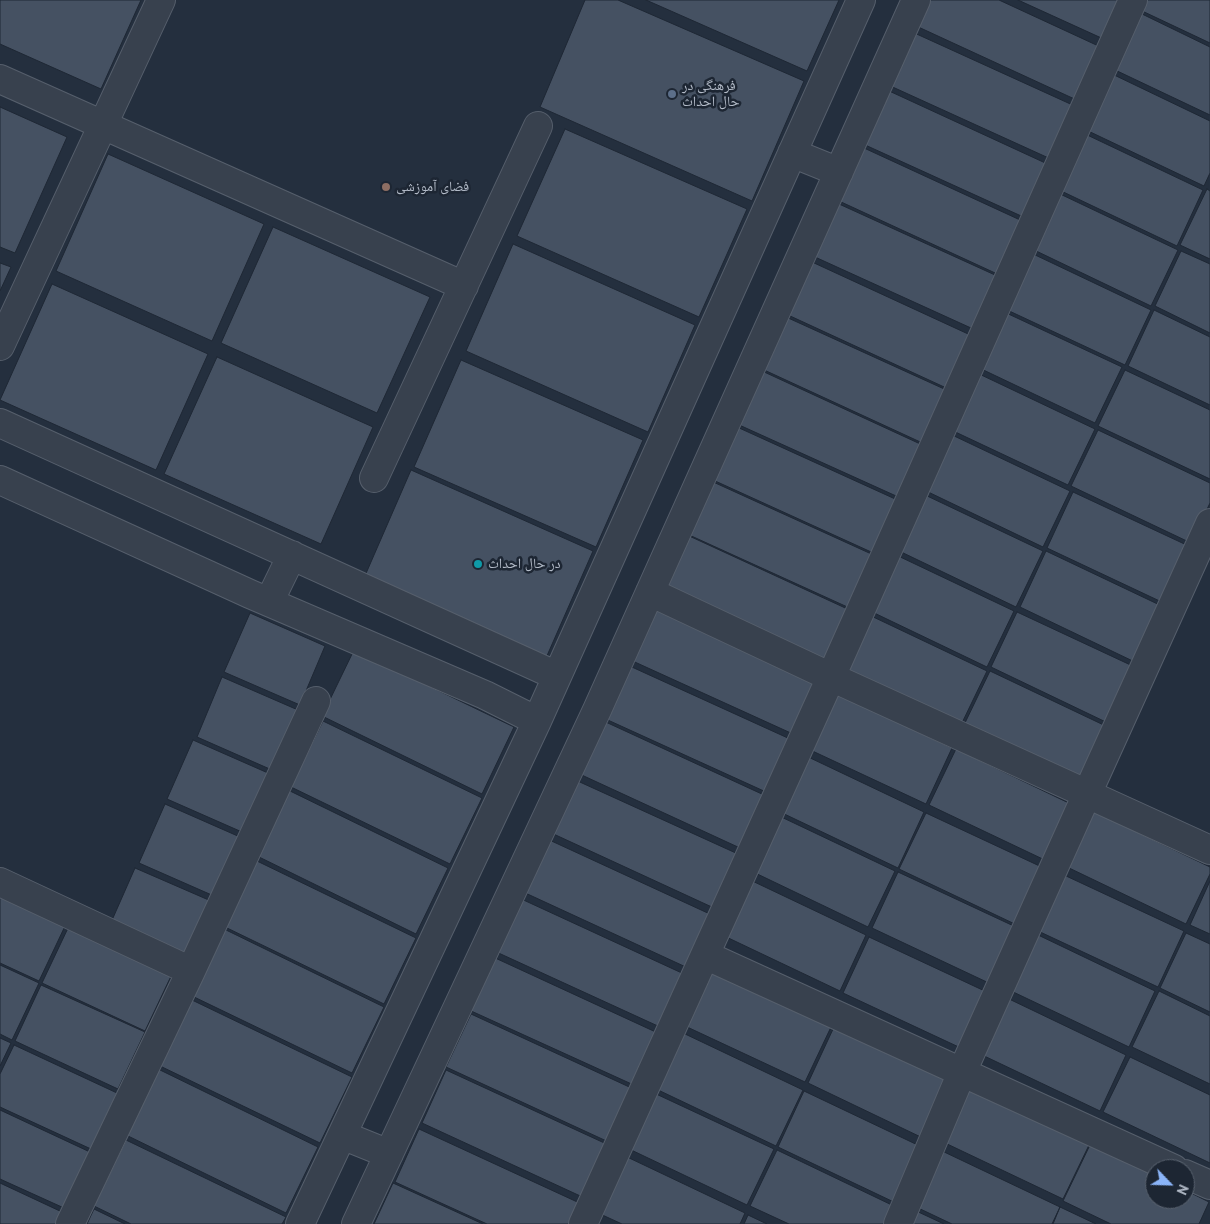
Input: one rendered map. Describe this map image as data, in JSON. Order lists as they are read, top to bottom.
{
  "places": ["فرهنگی در حال احداث", "فضای آموزشی", "در حال احداث"],
  "north": "bottom right"
}
